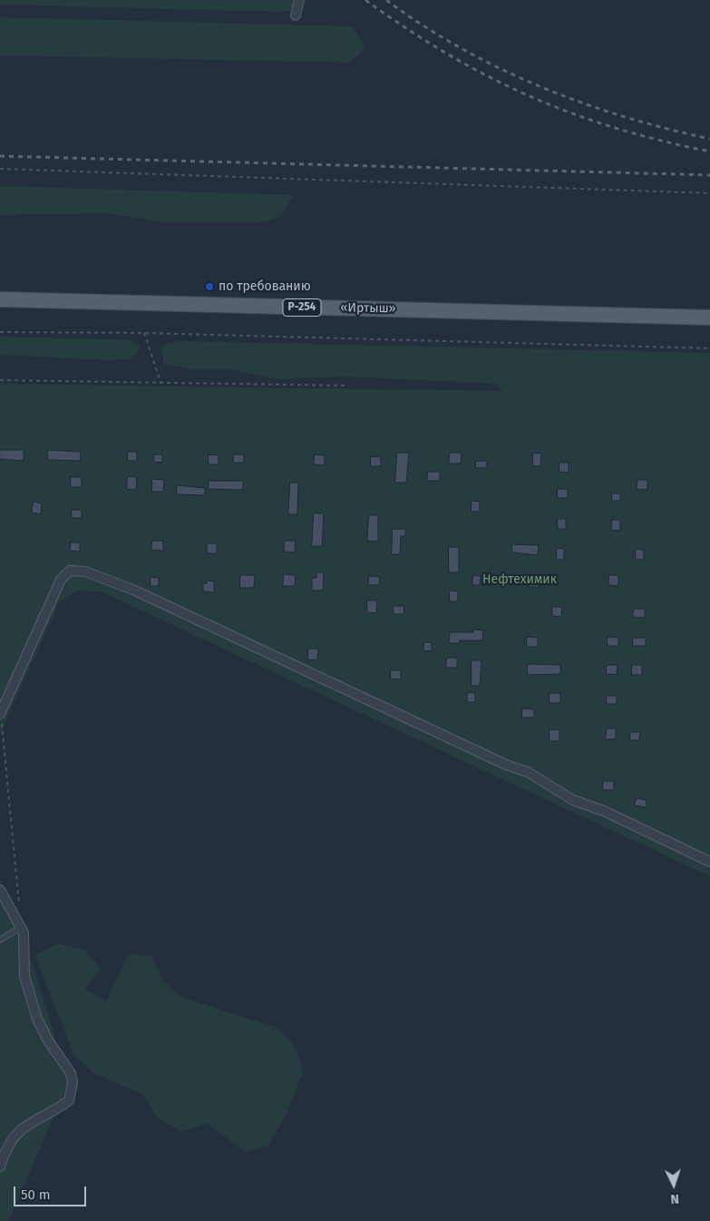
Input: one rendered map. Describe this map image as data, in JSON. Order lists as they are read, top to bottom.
{
  "streets": {
    "main road": ["Р-254", "«Иртыш»"]
  },
  "parks": ["Нефтехимик"],
  "places": ["по требованию"],
  "scale_bar": "50 m",
  "north": "bottom"
}
